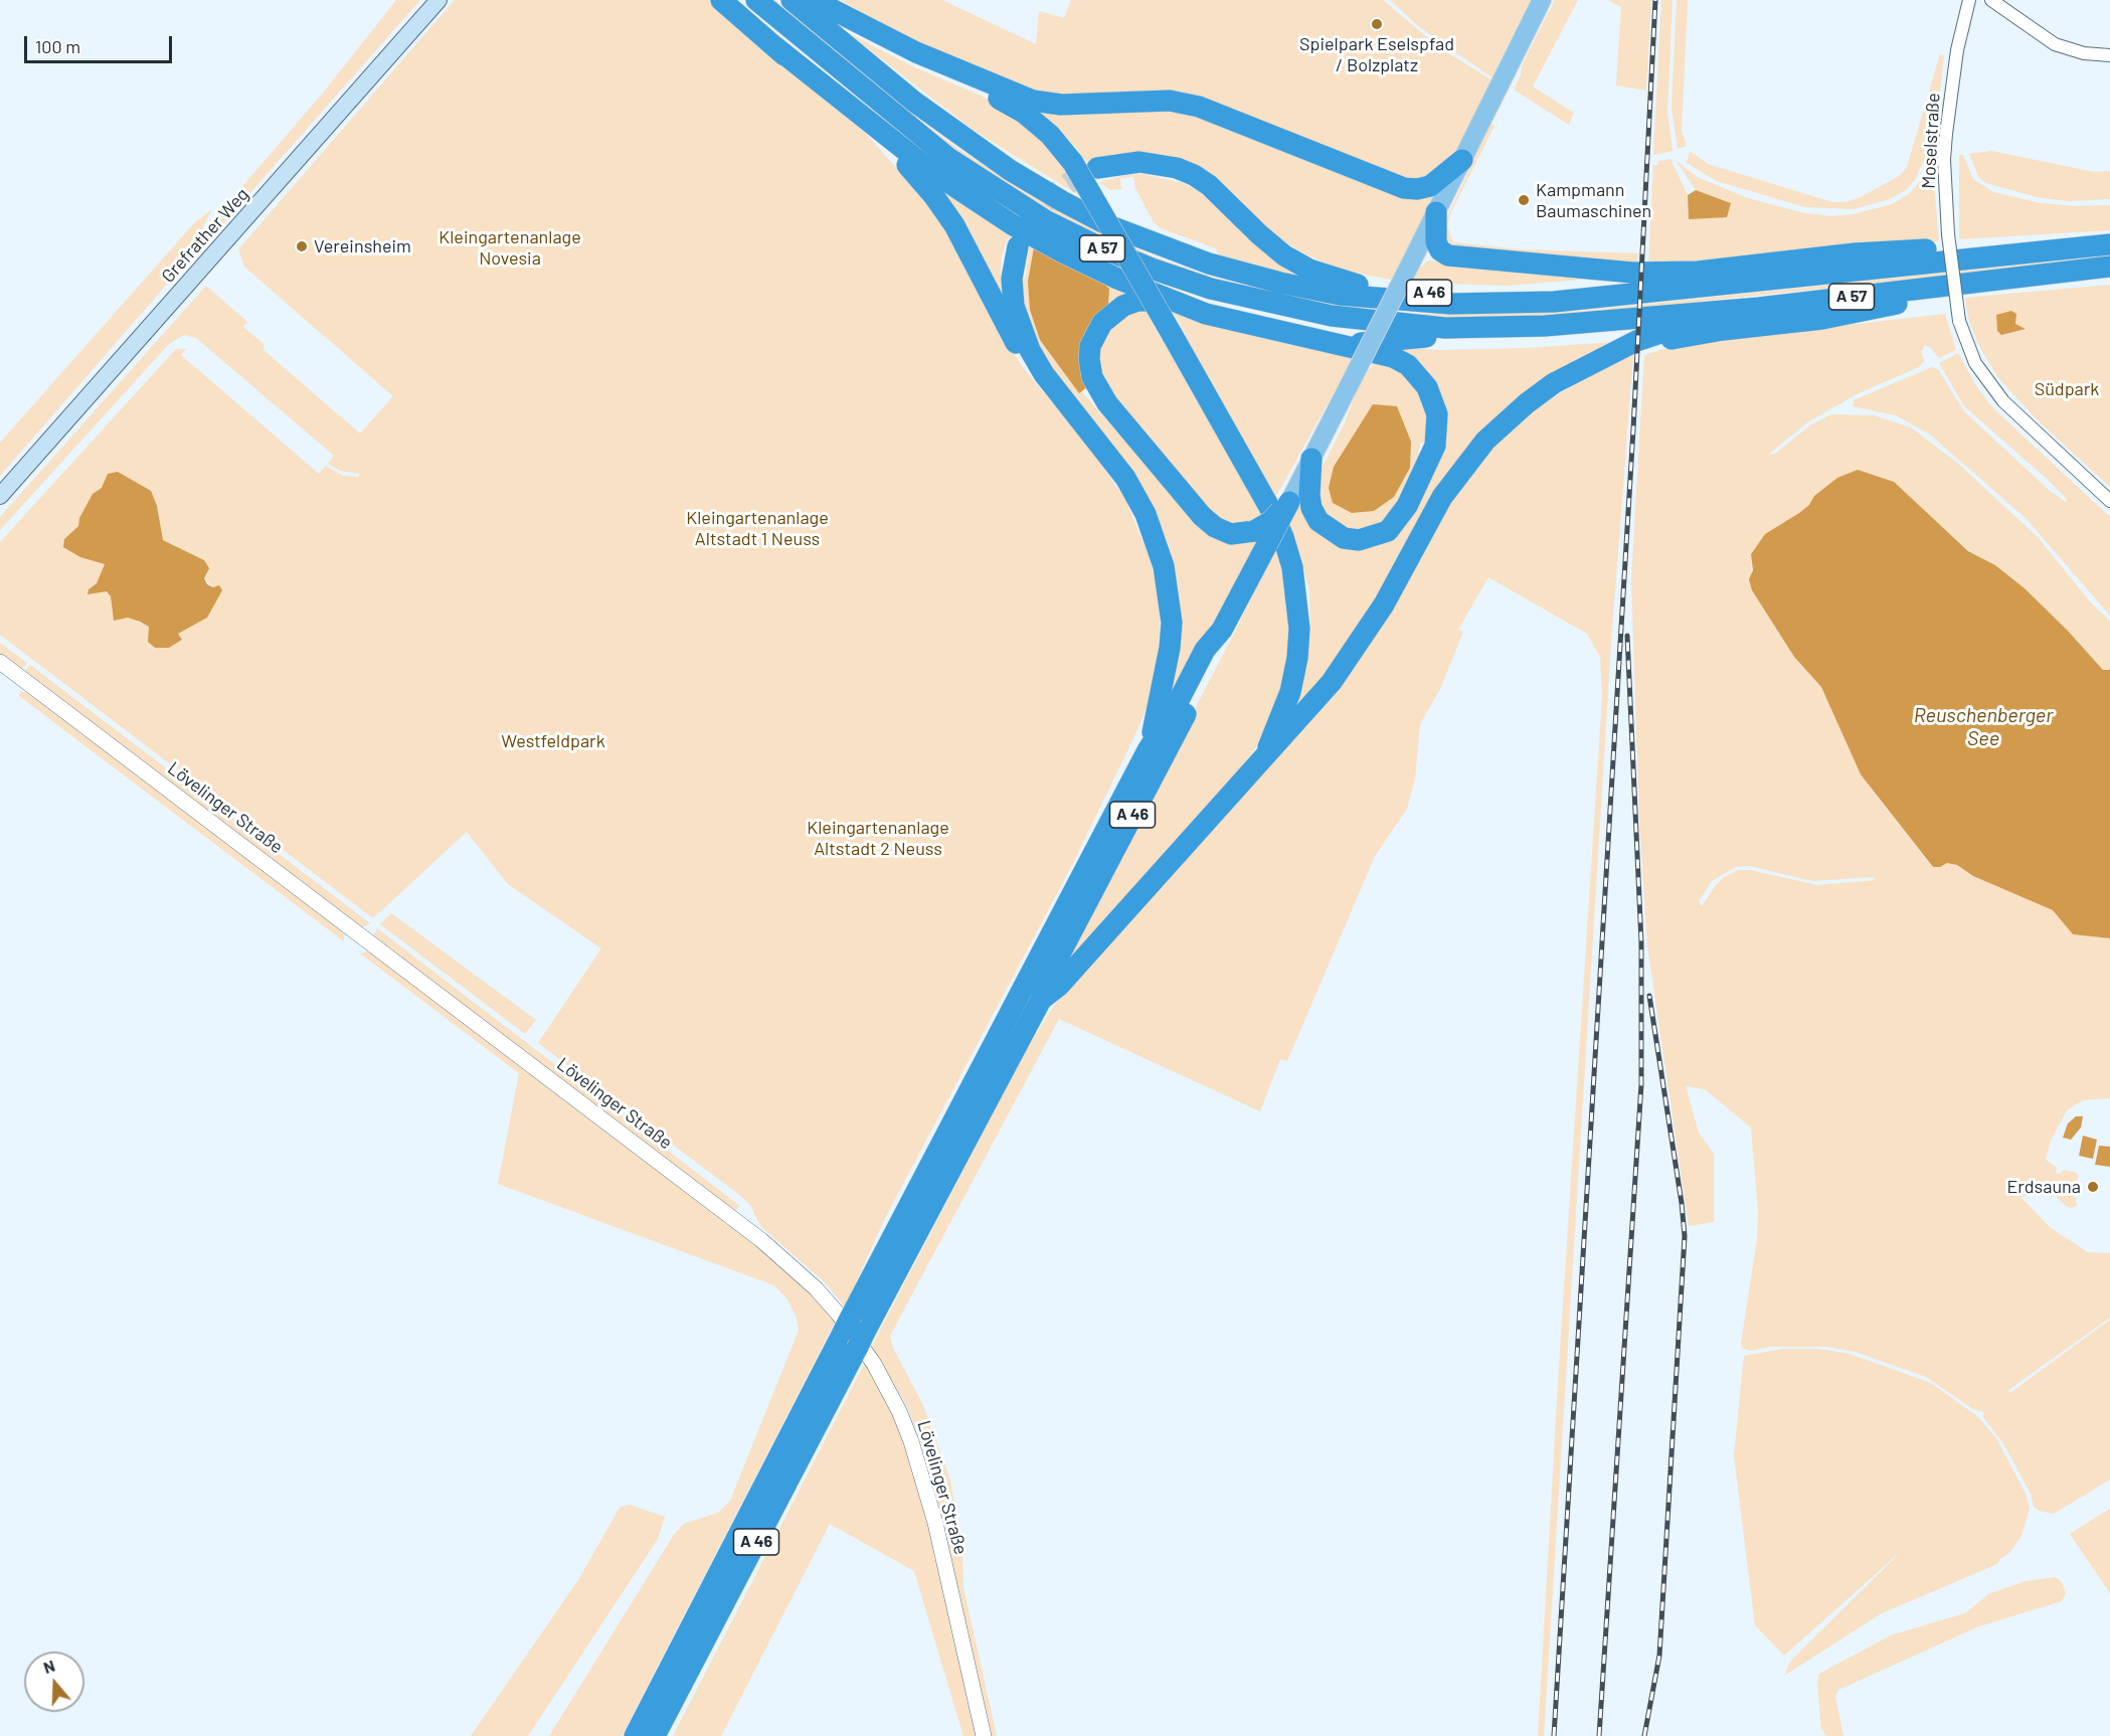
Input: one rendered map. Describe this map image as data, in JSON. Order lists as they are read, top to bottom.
{
  "streets": {
    "highway": ["A 57", "A 46"],
    "main road": ["Grefrather Weg"],
    "street": ["Moselstraße", "Lövelinger Straße"]
  },
  "crossings": [
    ["A 57", "A 46"]
  ],
  "water": ["Reuschenberger See"],
  "parks": [
    "Kleingartenanlage Novesia",
    "Südpark",
    "Kleingartenanlage Altstadt 1 Neuss",
    "Westfeldpark",
    "Kleingartenanlage Altstadt 2 Neuss"
  ],
  "places": [
    "Spielpark Eselspfad / Bolzplatz",
    "Kampmann Baumaschinen",
    "Vereinsheim",
    "Erdsauna"
  ],
  "scale_bar": "100 m",
  "north": "top"
}
